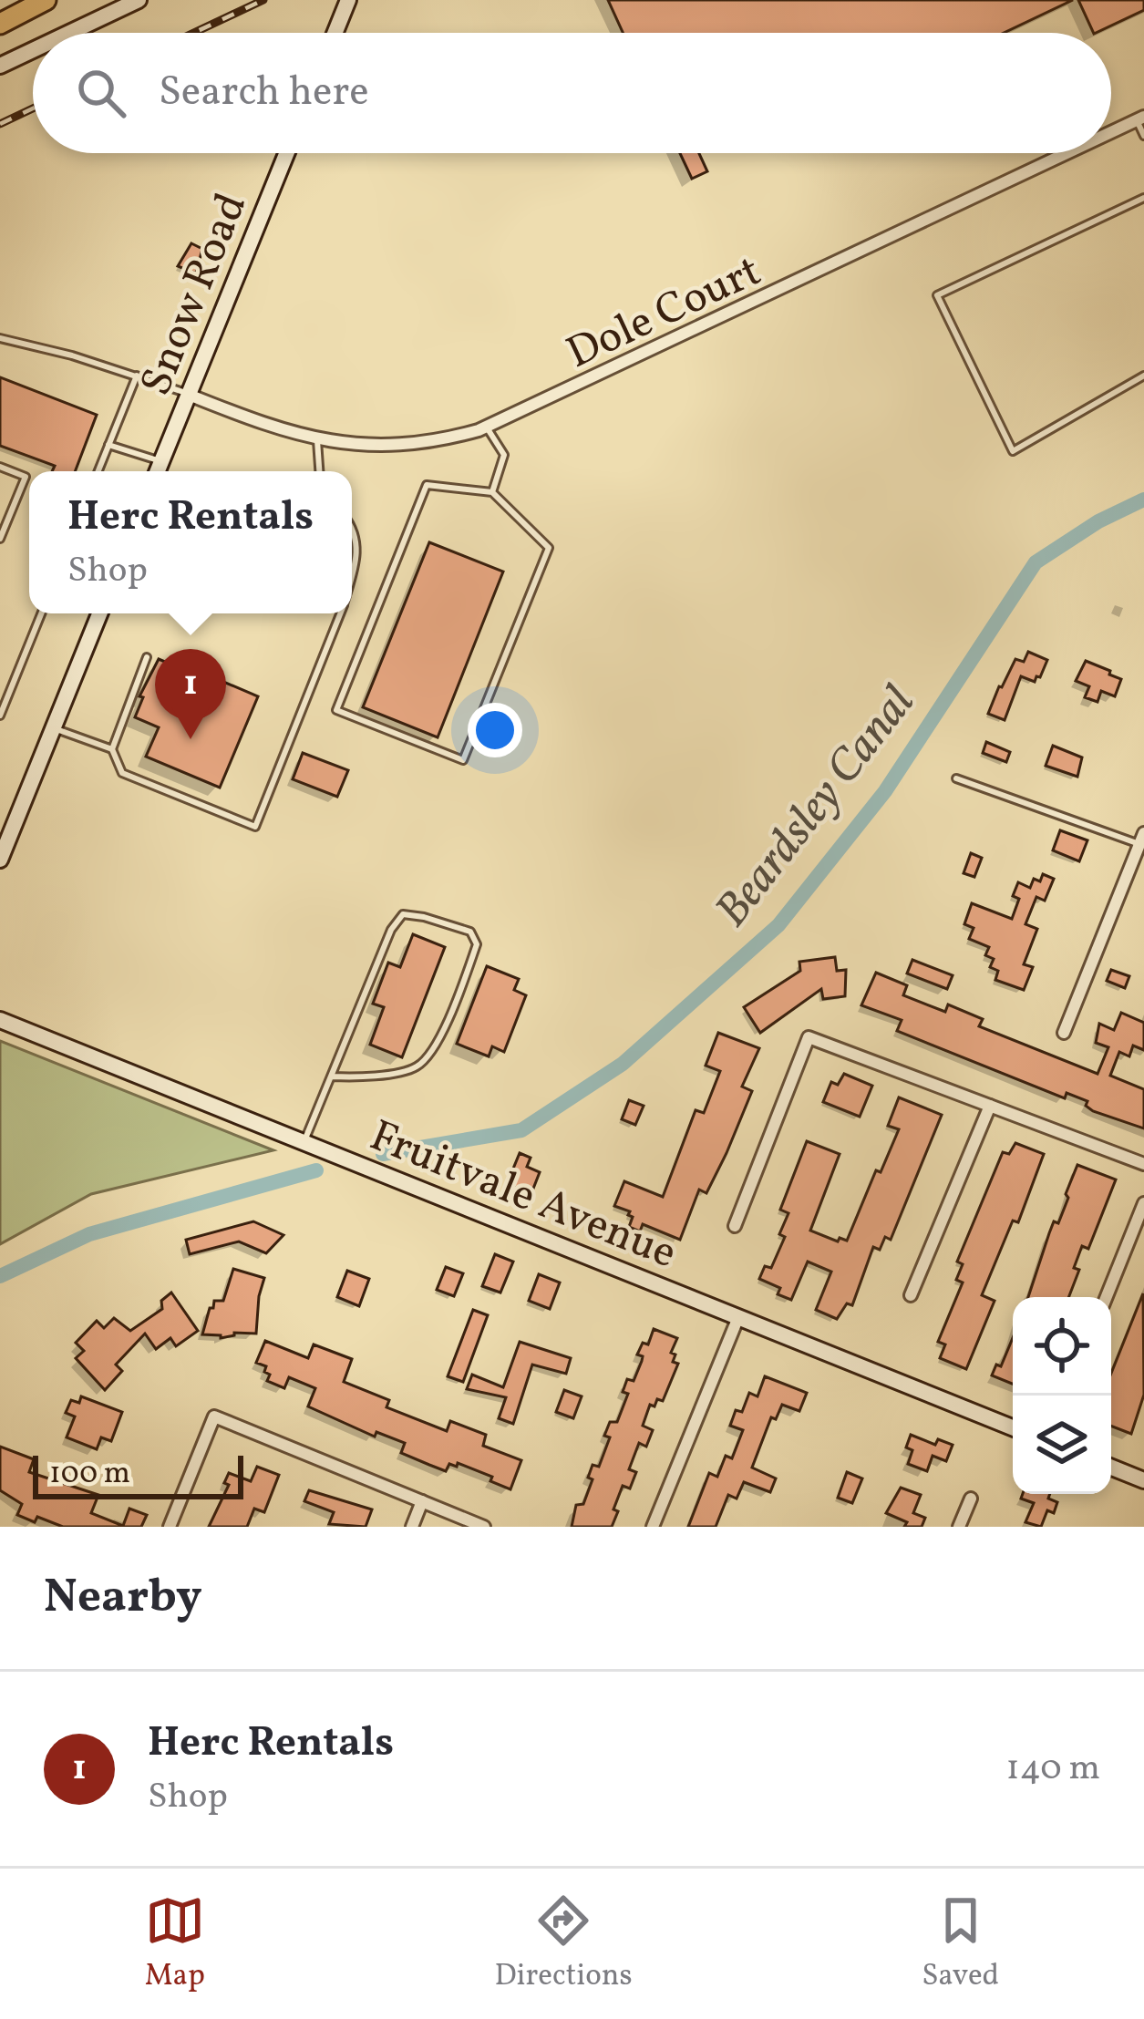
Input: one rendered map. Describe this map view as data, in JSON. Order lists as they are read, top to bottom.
{
  "streets": {
    "main road": ["Snow Road", "Fruitvale Avenue"],
    "street": ["Dole Court"]
  },
  "crossings": [
    ["Snow Road", "Dole Court"]
  ],
  "water": ["Beardsley Canal"],
  "scale_bar": "100 m",
  "page": {
    "search": "Search here",
    "popup": ["Herc Rentals", "Shop"],
    "pins": "1",
    "scale": "100 m",
    "heading": "Nearby",
    "list": [
      {
        "mark": "1",
        "name": "Herc Rentals",
        "note": "Shop",
        "value": "140 m"
      }
    ],
    "nav": ["Map", "Directions", "Saved"]
  }
}
